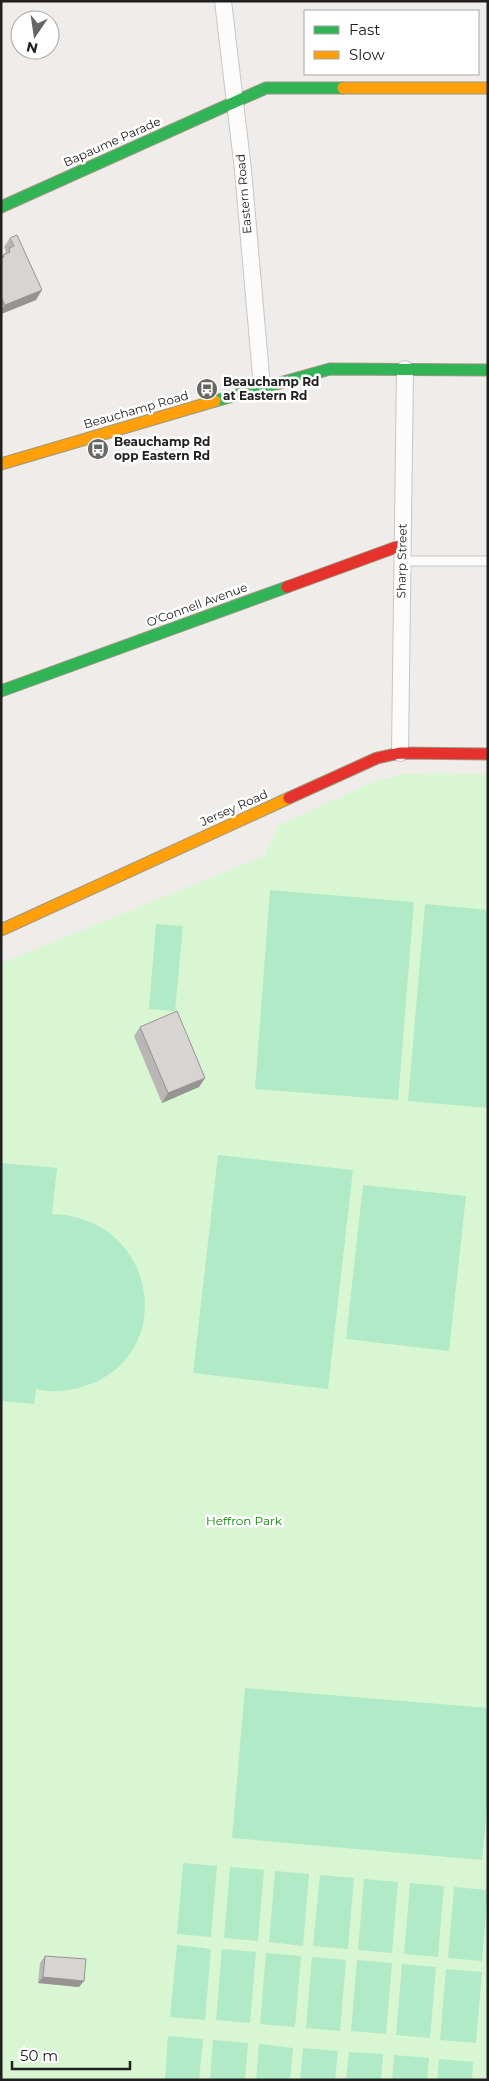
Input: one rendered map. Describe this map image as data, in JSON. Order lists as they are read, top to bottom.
{
  "streets": {
    "street": [
      "Bapaume Parade",
      "Eastern Road",
      "Beauchamp Road",
      "Sharp Street",
      "O'Connell Avenue",
      "Jersey Road"
    ]
  },
  "crossings": [
    ["Bapaume Parade", "Eastern Road"],
    ["Eastern Road", "Beauchamp Road"],
    ["Beauchamp Road", "Sharp Street"],
    ["Sharp Street", "O'Connell Avenue"],
    ["Sharp Street", "Jersey Road"]
  ],
  "parks": ["Heffron Park"],
  "places": {
    "bus stop": ["Beauchamp Rd at Eastern Rd", "Beauchamp Rd opp Eastern Rd"]
  },
  "legend": ["Fast", "Slow"],
  "scale_bar": "50 m",
  "north": "bottom"
}
